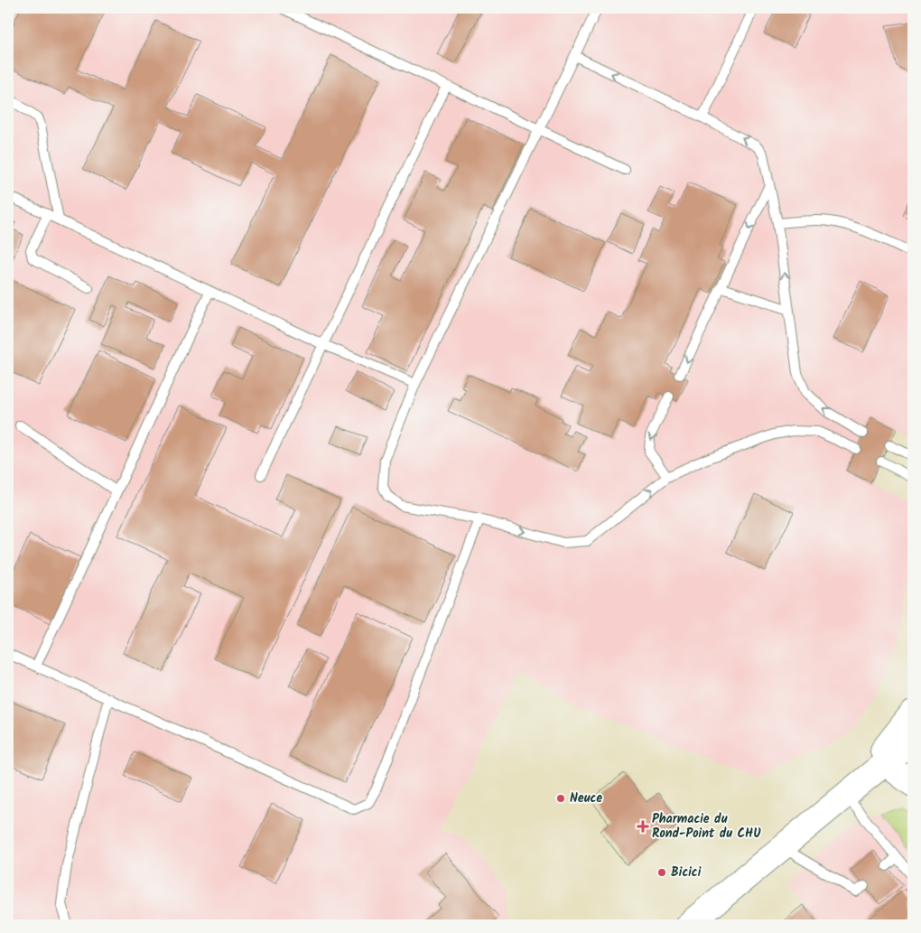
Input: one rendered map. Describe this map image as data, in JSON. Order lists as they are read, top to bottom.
{
  "places": {
    "other": ["Neuce", "Bicici"],
    "health": ["Pharmacie du Rond-Point du CHU"]
  }
}
